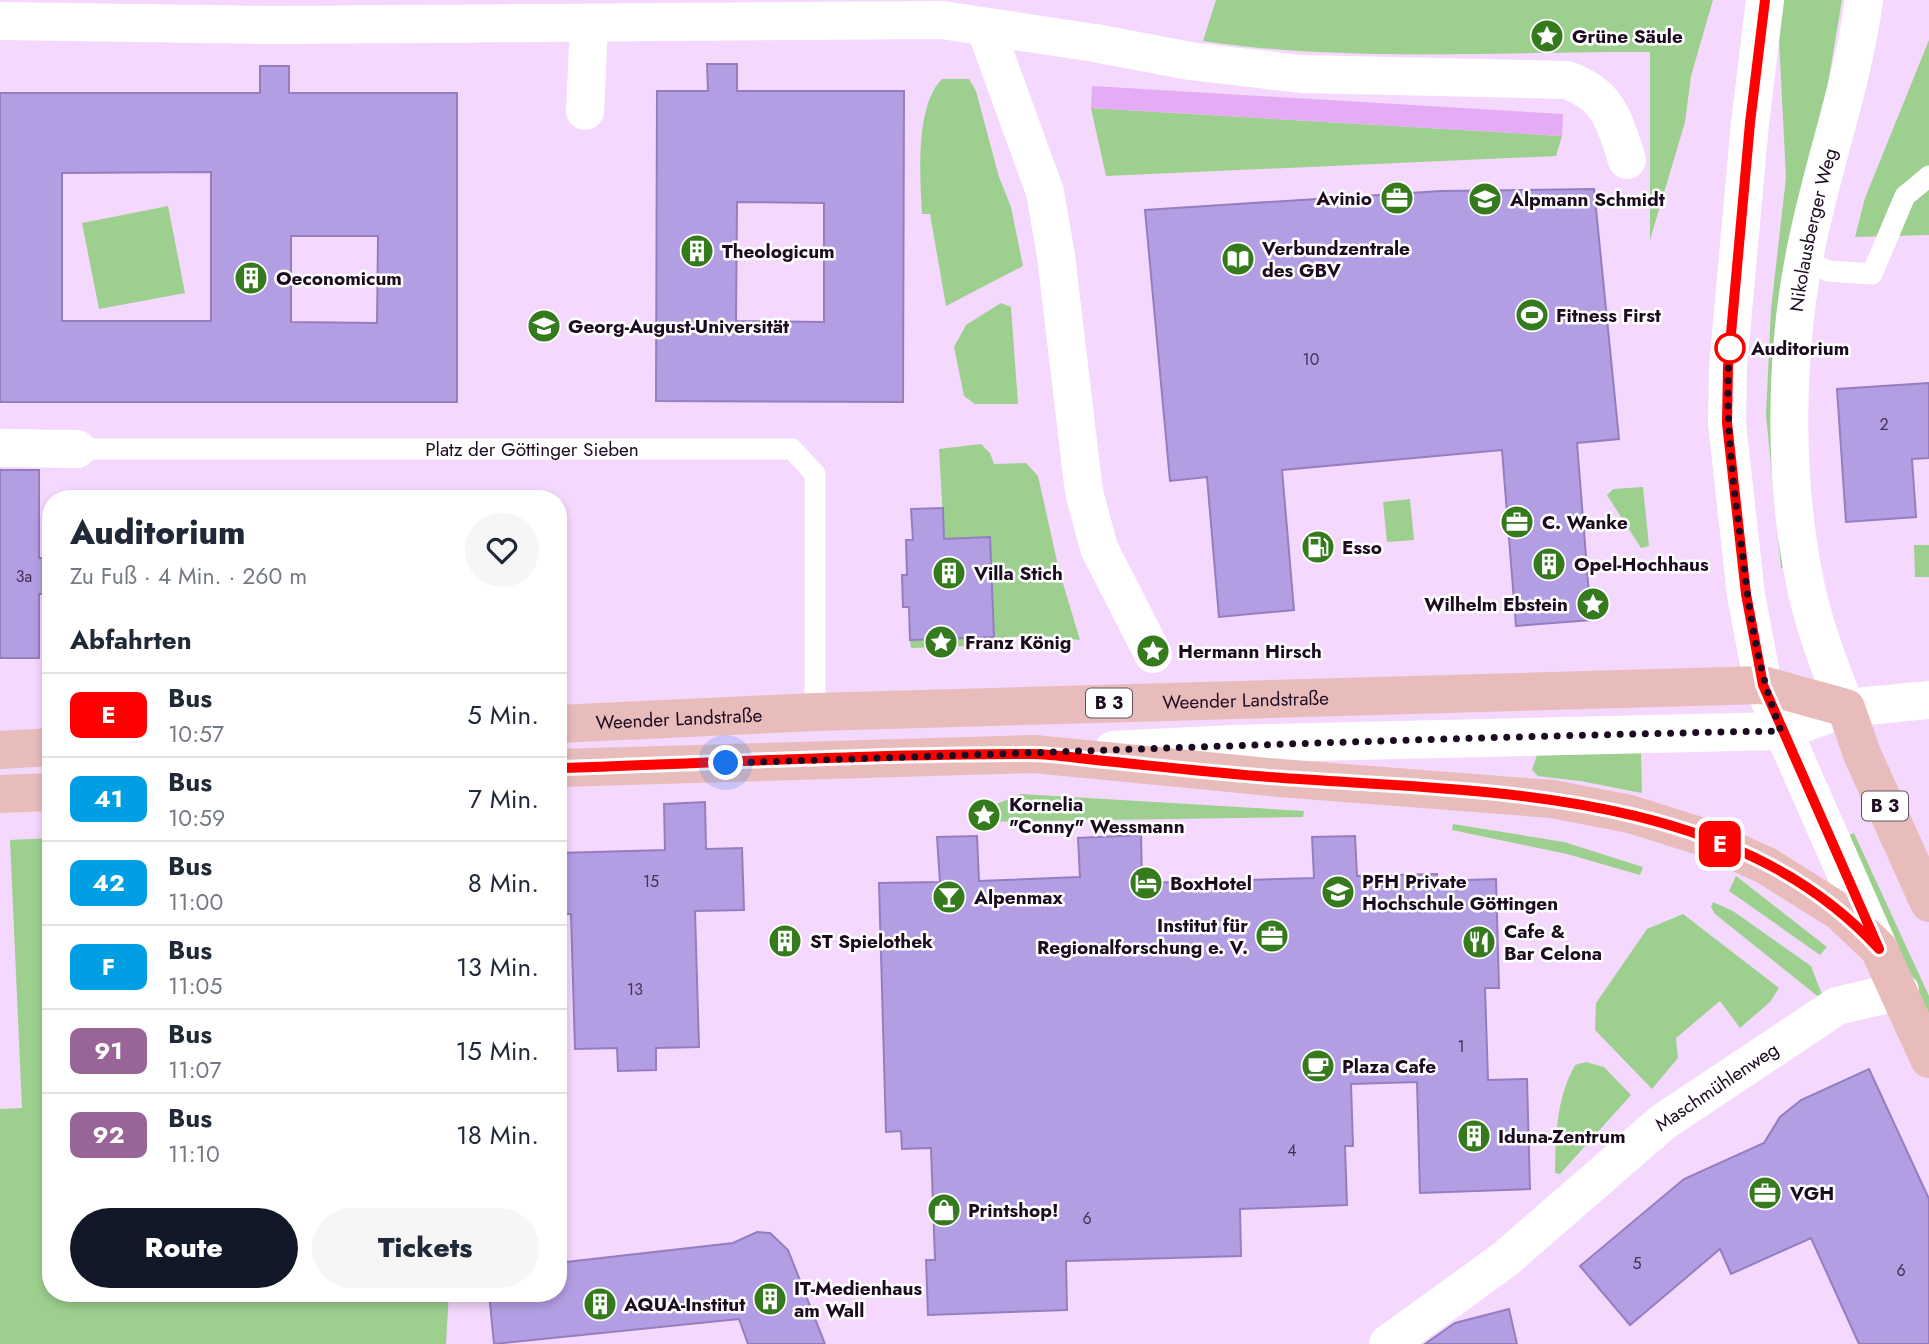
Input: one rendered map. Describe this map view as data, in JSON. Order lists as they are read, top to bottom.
{
  "streets": {
    "main road": ["Weender Landstraße", "B 3"],
    "street": ["Nikolausberger Weg", "Platz der Göttinger Sieben", "Maschmühlenweg"]
  },
  "crossings": [
    ["Nikolausberger Weg", "Weender Landstraße"],
    ["Nikolausberger Weg", "B 3"],
    ["Platz der Göttinger Sieben", "Weender Landstraße"],
    ["Weender Landstraße", "B 3"]
  ],
  "places": {
    "place": [
      "Grüne Säule",
      "Wilhelm Ebstein",
      "Franz König",
      "Hermann Hirsch",
      "Kornelia \"Conny\" Wessmann"
    ],
    "office": [
      "Avinio",
      "C. Wanke",
      "Institut für Regionalforschung e. V.",
      "VGH"
    ],
    "school or university": ["Alpmann Schmidt", "Georg-August-Universität", "PFH Private Hochschule Göttingen"],
    "building": [
      "Theologicum",
      "Oeconomicum",
      "Opel-Hochhaus",
      "Villa Stich",
      "ST Spielothek",
      "Iduna-Zentrum",
      "IT-Medienhaus am Wall",
      "AQUA-Institut"
    ],
    "library": ["Verbundzentrale des GBV"],
    "sports": ["Fitness First"],
    "other": ["Auditorium"],
    "fuel station": ["Esso"],
    "hotel": ["BoxHotel"],
    "bar": ["Alpenmax"],
    "restaurant": ["Cafe & Bar Celona"],
    "cafe": ["Plaza Cafe"],
    "shop": ["Printshop!"]
  },
  "lines": ["bus line E"],
  "house_numbers": [
    "10",
    "2",
    "3a",
    "15",
    "13",
    "1",
    "4",
    "6",
    "5",
    "6"
  ],
  "page": {
    "on_map": "E",
    "heading": [
      ["Auditorium", "Zu Fuß · 4 Min. · 260 m"],
      "Abfahrten"
    ],
    "list": [
      {
        "mark": "E",
        "name": "Bus",
        "note": "10:57",
        "value": "5 Min."
      },
      {
        "mark": "41",
        "name": "Bus",
        "note": "10:59",
        "value": "7 Min."
      },
      {
        "mark": "42",
        "name": "Bus",
        "note": "11:00",
        "value": "8 Min."
      },
      {
        "mark": "F",
        "name": "Bus",
        "note": "11:05",
        "value": "13 Min."
      },
      {
        "mark": "91",
        "name": "Bus",
        "note": "11:07",
        "value": "15 Min."
      },
      {
        "mark": "92",
        "name": "Bus",
        "note": "11:10",
        "value": "18 Min."
      }
    ],
    "buttons": ["Route", "Tickets"]
  }
}
